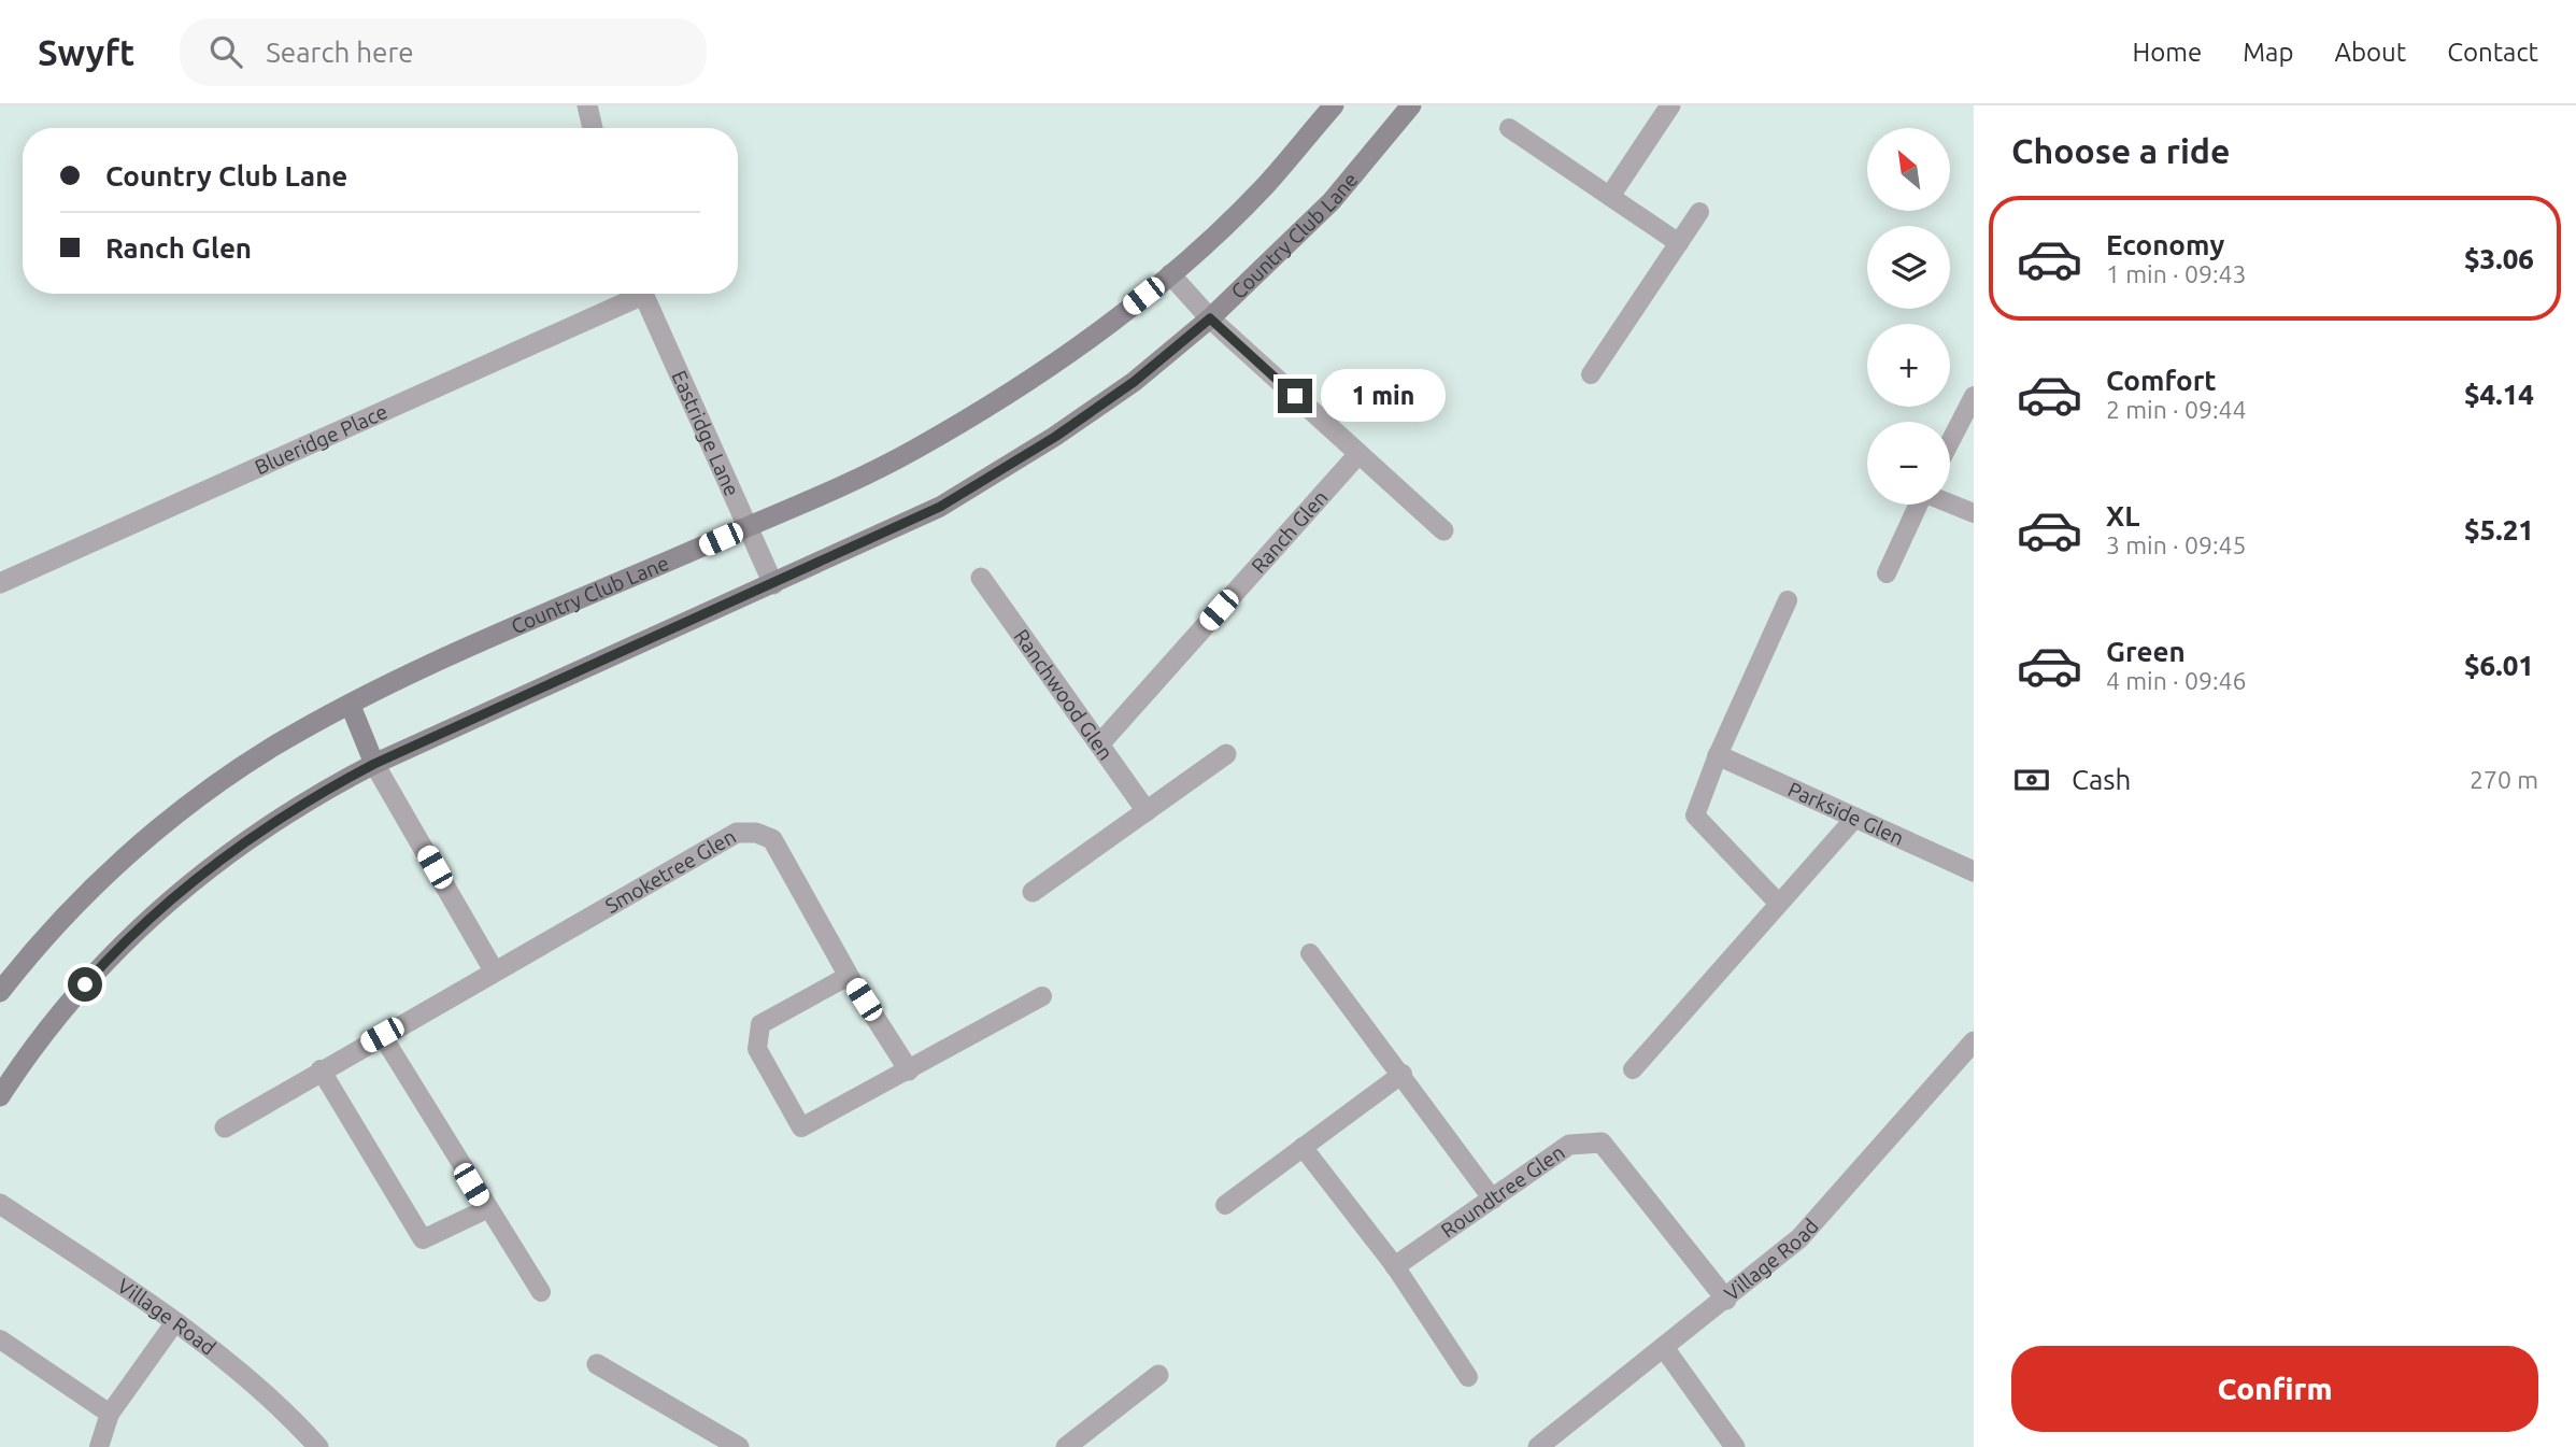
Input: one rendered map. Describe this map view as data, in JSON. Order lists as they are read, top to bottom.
{
  "streets": {
    "main road": ["Country Club Lane"],
    "street": [
      "Eastridge Lane",
      "Blueridge Place",
      "Ranch Glen",
      "Ranchwood Glen",
      "Parkside Glen",
      "Smoketree Glen",
      "Roundtree Glen",
      "Village Road"
    ]
  },
  "crossings": [
    ["Country Club Lane", "Eastridge Lane"],
    ["Ranch Glen", "Ranchwood Glen"],
    ["Roundtree Glen", "Village Road"]
  ],
  "north": "top left",
  "page": {
    "header": "Swyft",
    "search": "Search here",
    "nav": [
      "Home",
      "Map",
      "About",
      "Contact"
    ],
    "heading": "Choose a ride",
    "map_buttons": ["+", "−"],
    "banner": ["Country Club Lane", "Ranch Glen"],
    "list": [
      {
        "name": "Economy",
        "note": "1 min · 09:43",
        "value": "$3.06"
      },
      {
        "name": "Comfort",
        "note": "2 min · 09:44",
        "value": "$4.14"
      },
      {
        "name": "XL",
        "note": "3 min · 09:45",
        "value": "$5.21"
      },
      {
        "name": "Green",
        "note": "4 min · 09:46",
        "value": "$6.01"
      }
    ],
    "bubble": "1 min",
    "pay": ["Cash", "270 m"],
    "buttons": "Confirm"
  }
}
